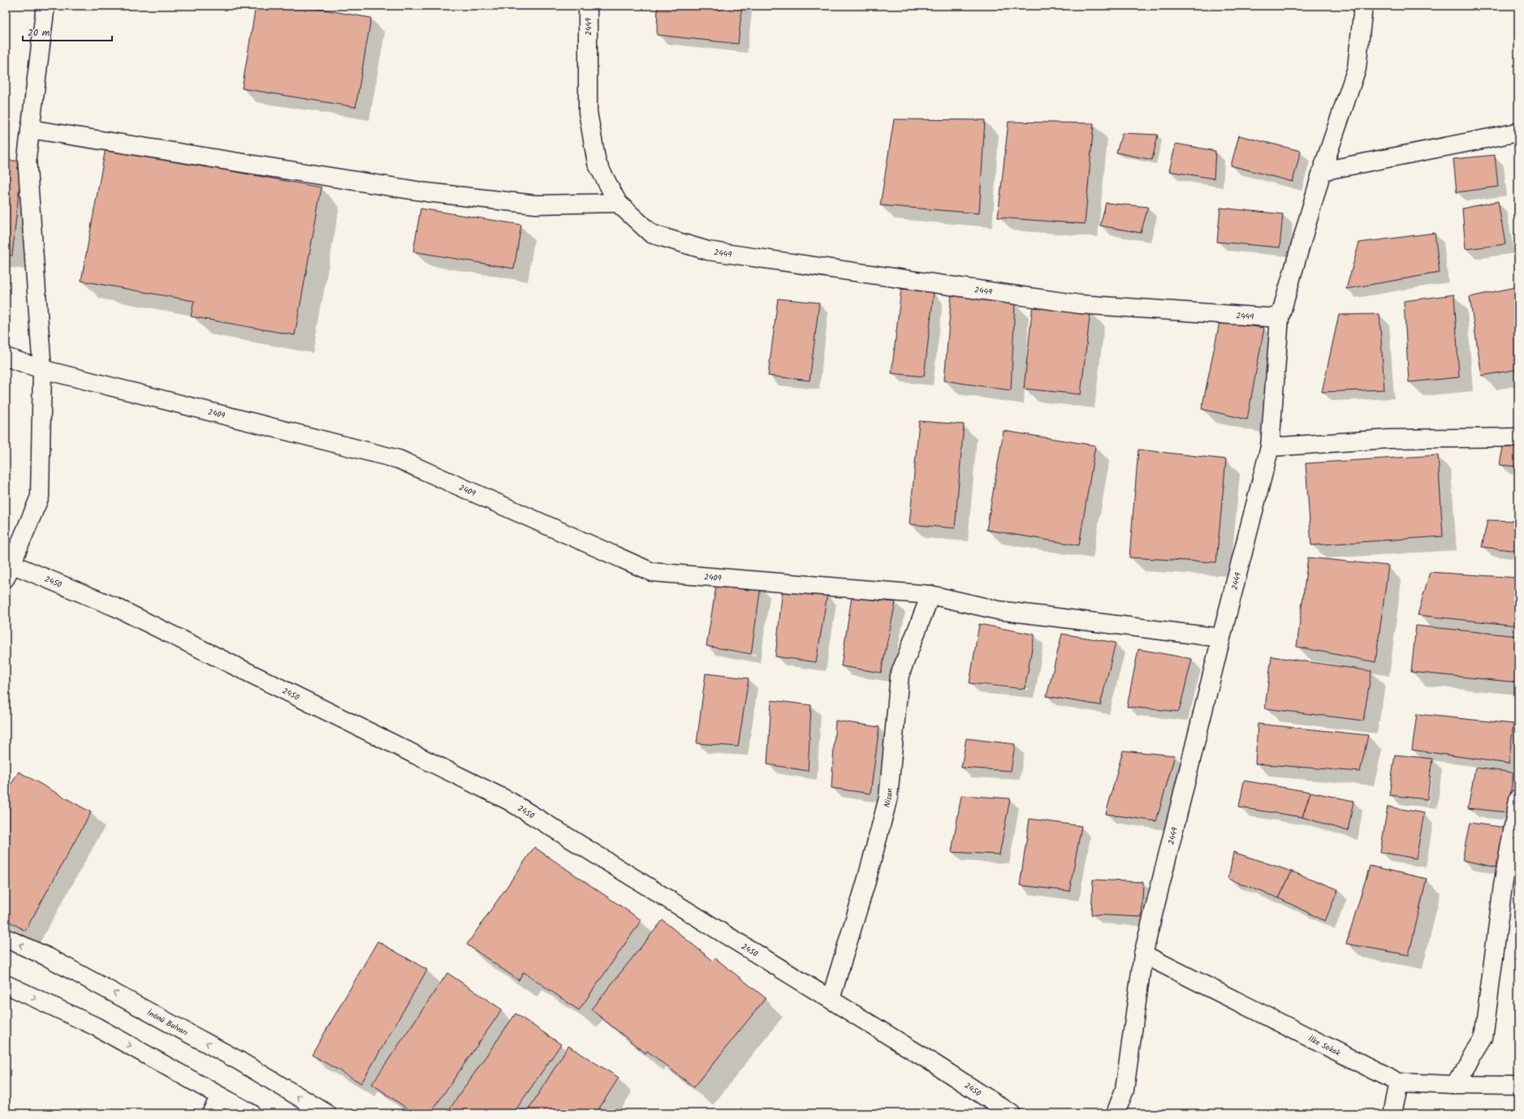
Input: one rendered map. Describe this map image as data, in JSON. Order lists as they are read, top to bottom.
{
  "streets": {
    "street": [
      "2449",
      "2409",
      "2450",
      "Nisan",
      "İnönü Bulvarı",
      "İlke Sokak"
    ]
  },
  "crossings": [
    ["2449", "2409"],
    ["2449", "İlke Sokak"],
    ["2409", "Nisan"],
    ["2450", "Nisan"]
  ],
  "scale_bar": "20 m"
}
